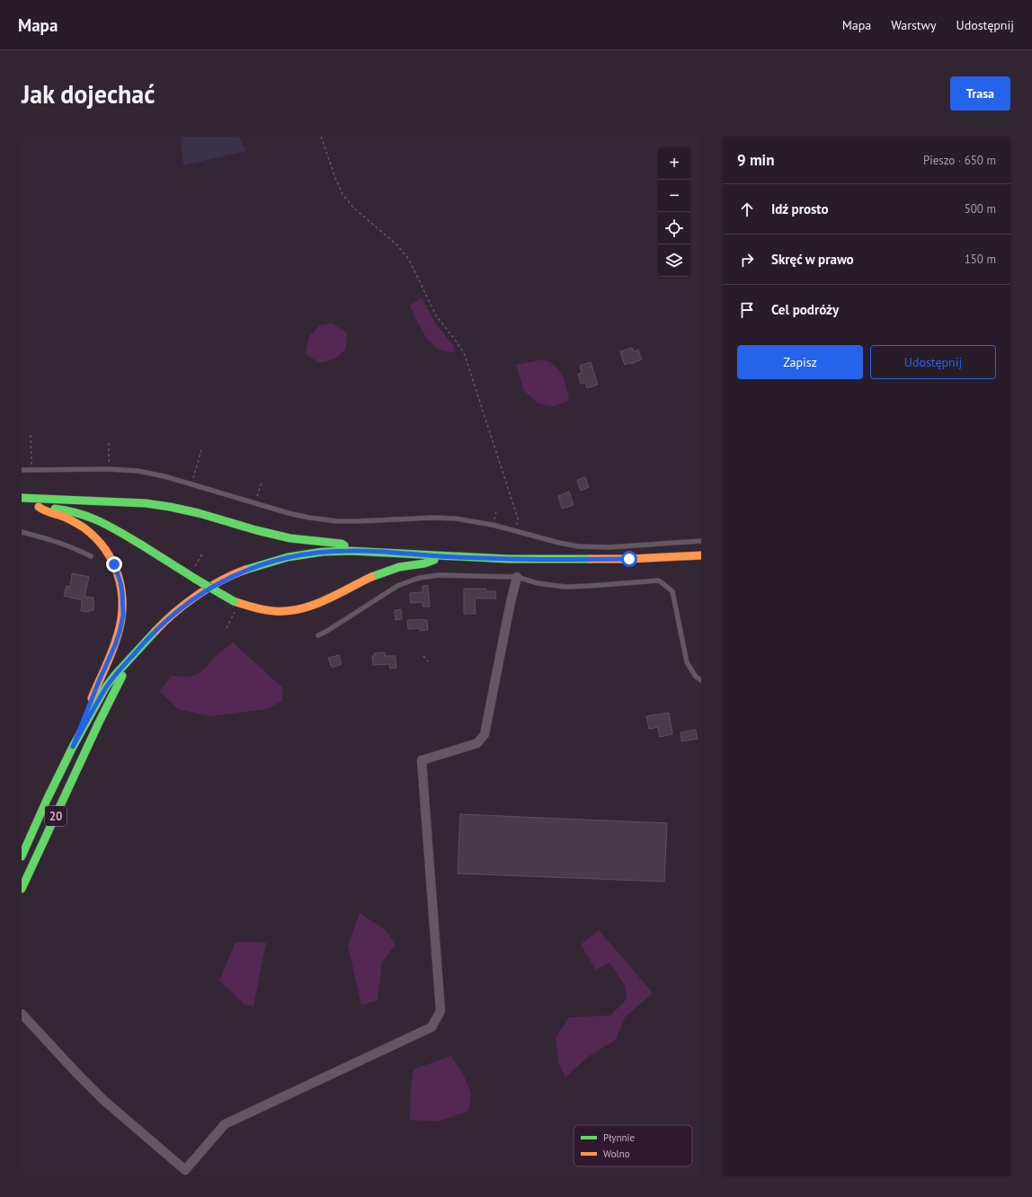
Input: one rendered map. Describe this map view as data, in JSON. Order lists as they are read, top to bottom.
{
  "streets": {
    "main road": ["20"]
  },
  "legend": ["Płynnie", "Wolno"],
  "page": {
    "header": "Mapa",
    "nav": ["Mapa", "Warstwy", "Udostępnij"],
    "buttons": [
      "Trasa",
      ["Zapisz", "Udostępnij"]
    ],
    "title": "Jak dojechać",
    "heading": ["9 min", "Pieszo · 650 m"],
    "map_buttons": ["+", "−"],
    "list": [
      ["Idź prosto", "500 m"],
      ["Skręć w prawo", "150 m"],
      "Cel podróży"
    ]
  }
}
